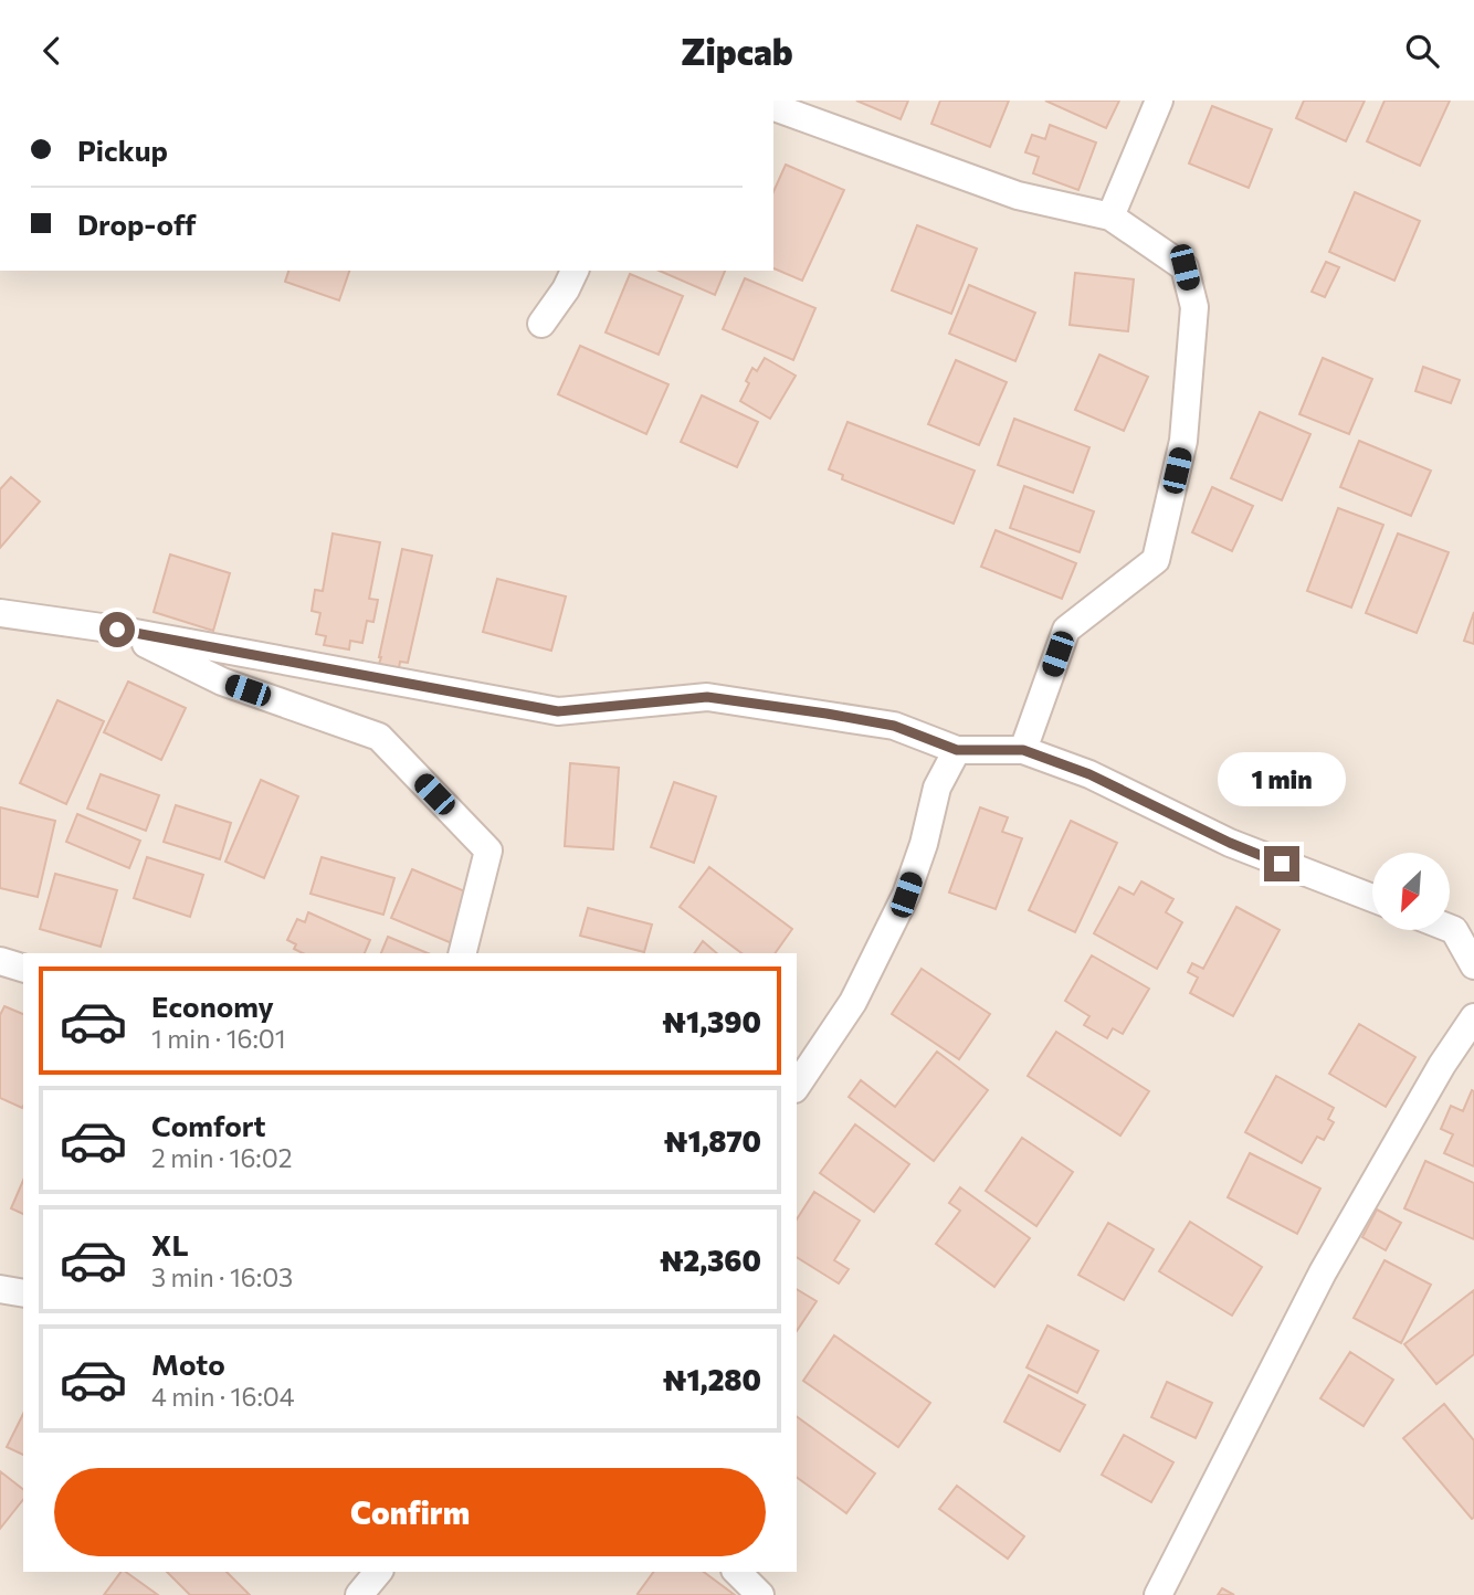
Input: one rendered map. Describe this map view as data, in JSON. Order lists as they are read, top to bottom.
{
  "north": "bottom left",
  "page": {
    "header": "Zipcab",
    "banner": ["Pickup", "Drop-off"],
    "bubble": "1 min",
    "list": [
      {
        "name": "Economy",
        "note": "1 min · 16:01",
        "value": "₦1,390"
      },
      {
        "name": "Comfort",
        "note": "2 min · 16:02",
        "value": "₦1,870"
      },
      {
        "name": "XL",
        "note": "3 min · 16:03",
        "value": "₦2,360"
      },
      {
        "name": "Moto",
        "note": "4 min · 16:04",
        "value": "₦1,280"
      }
    ],
    "buttons": "Confirm"
  }
}
